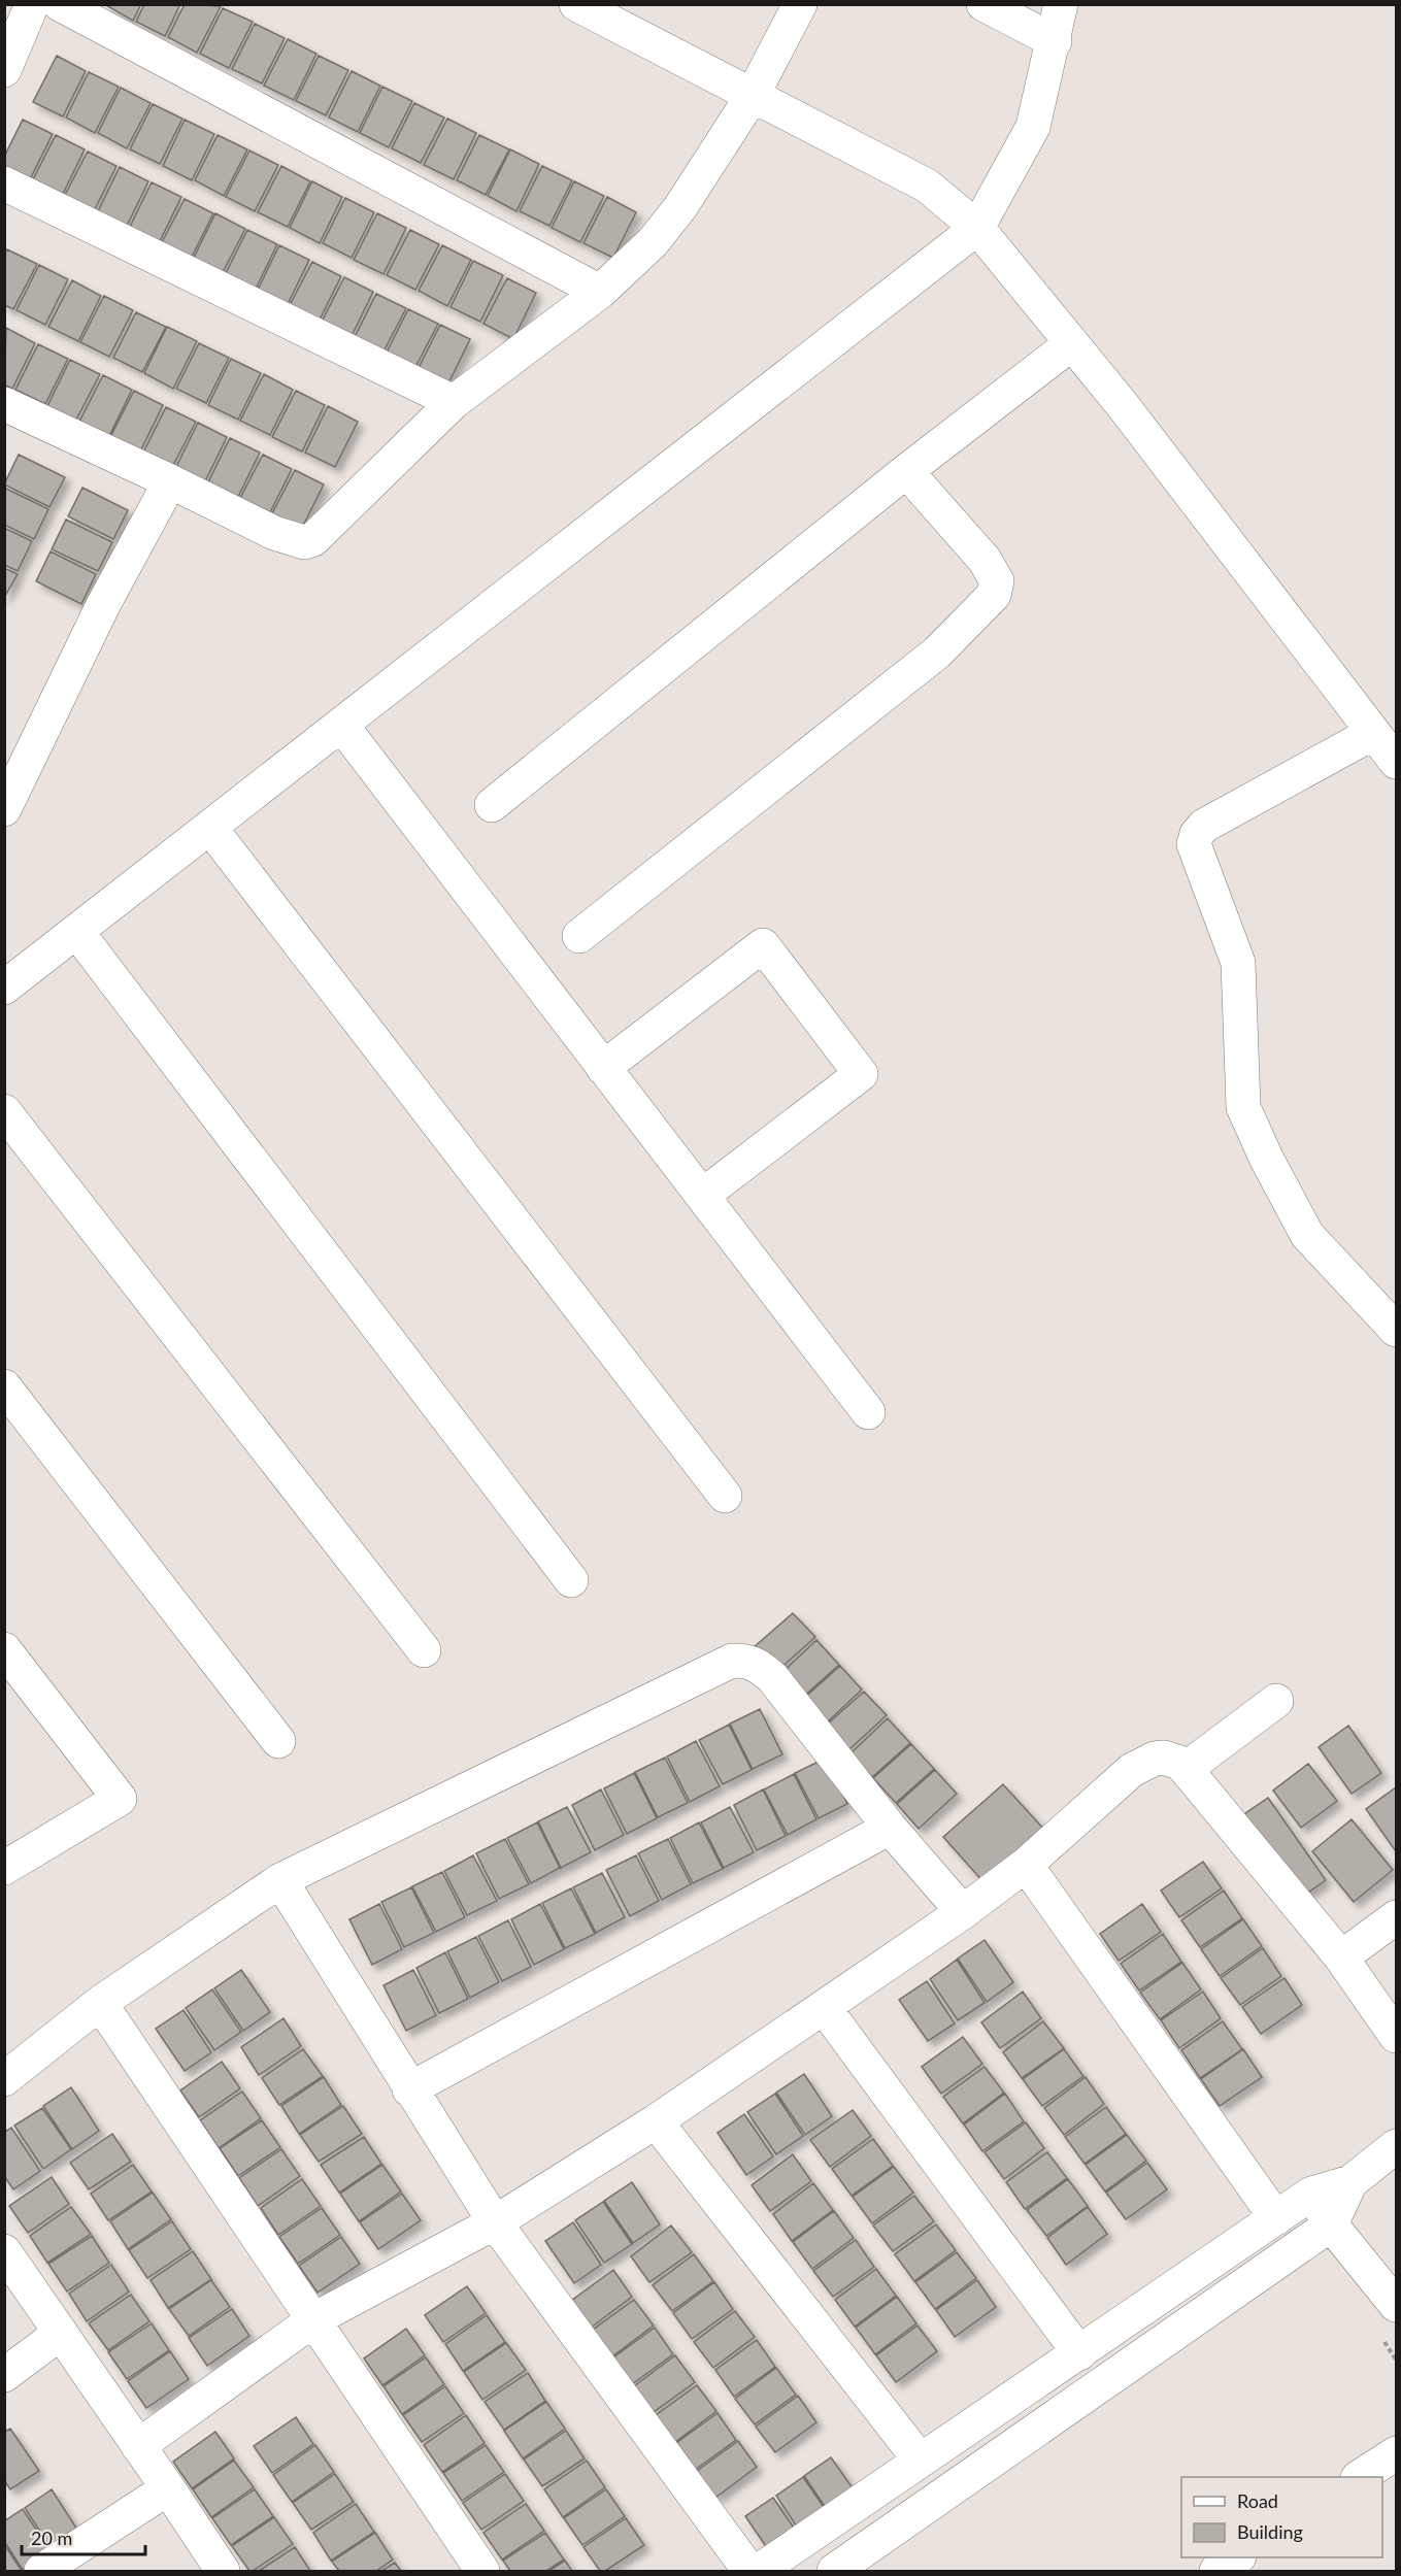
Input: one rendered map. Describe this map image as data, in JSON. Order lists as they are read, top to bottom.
{
  "legend": ["Road", "Building"],
  "scale_bar": "20 m"
}
